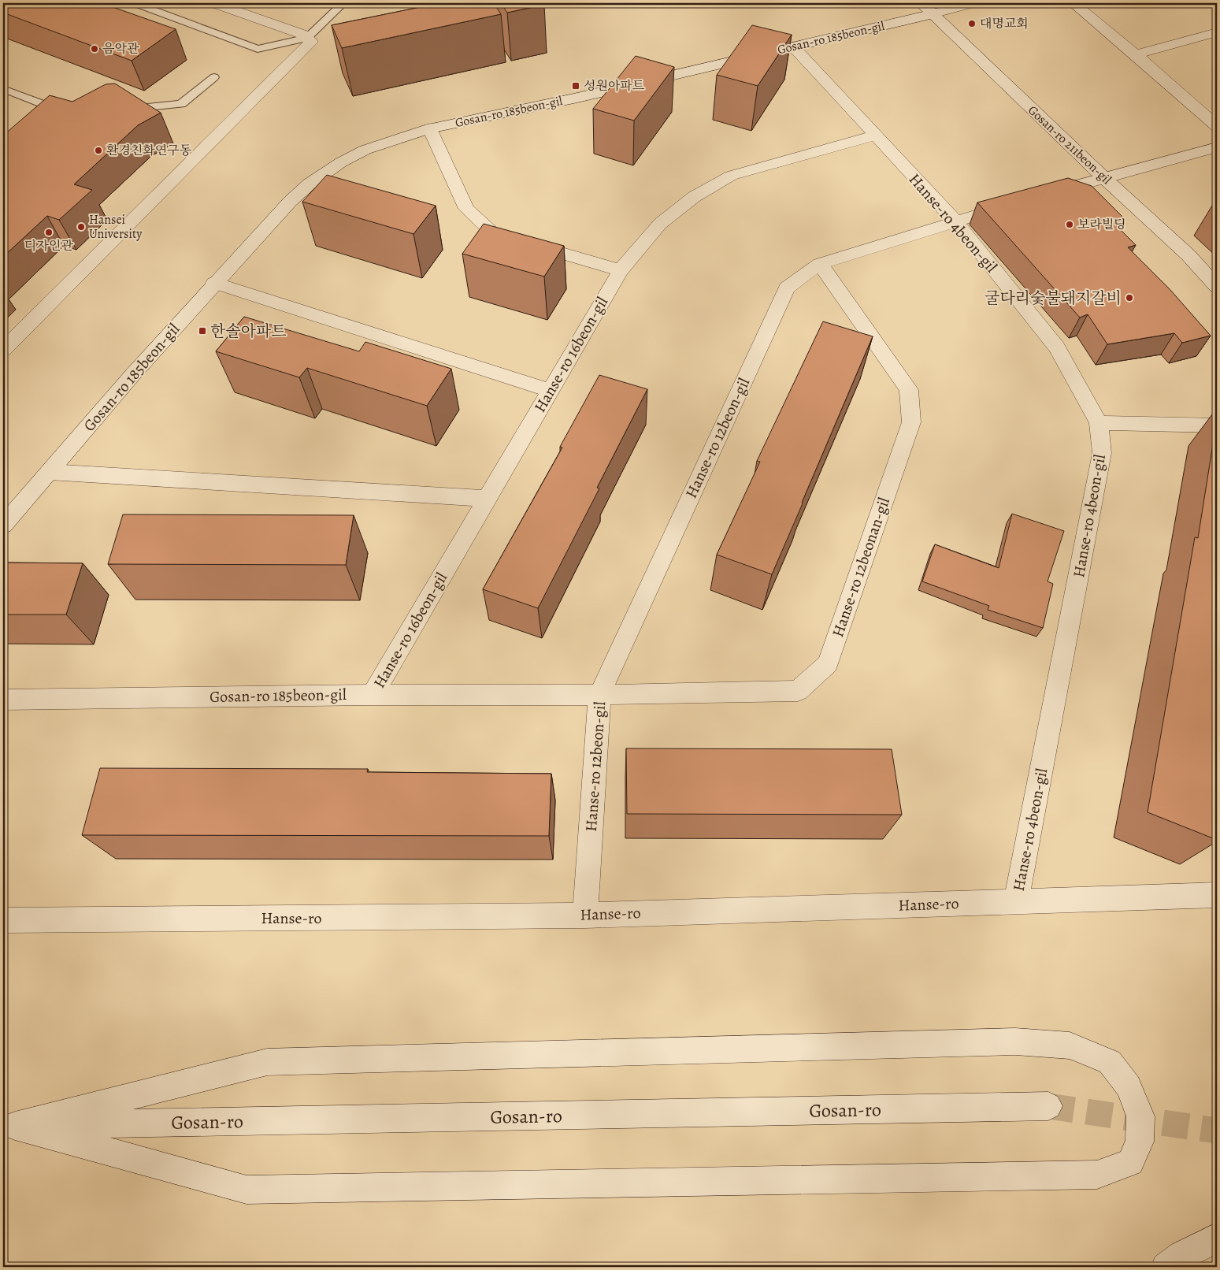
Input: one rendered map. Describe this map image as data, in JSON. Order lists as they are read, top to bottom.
{
  "streets": {
    "street": [
      "Gosan-ro 185beon-gil",
      "Gosan-ro 211beon-gil",
      "Hanse-ro 4beon-gil",
      "Hanse-ro 16beon-gil",
      "Hanse-ro 12beon-gil",
      "Hanse-ro 12beonan-gil",
      "Hanse-ro",
      "Gosan-ro"
    ]
  },
  "crossings": [
    ["Gosan-ro 185beon-gil", "Gosan-ro 211beon-gil"],
    ["Gosan-ro 185beon-gil", "Hanse-ro 4beon-gil"],
    ["Gosan-ro 185beon-gil", "Hanse-ro 16beon-gil"],
    ["Gosan-ro 185beon-gil", "Hanse-ro 12beon-gil"],
    ["Gosan-ro 185beon-gil", "Hanse-ro 12beonan-gil"],
    ["Hanse-ro 4beon-gil", "Hanse-ro 16beon-gil"],
    ["Hanse-ro 4beon-gil", "Hanse-ro 12beon-gil"],
    ["Hanse-ro 4beon-gil", "Hanse-ro"],
    ["Hanse-ro 12beon-gil", "Hanse-ro 12beonan-gil"],
    ["Hanse-ro 12beon-gil", "Hanse-ro"]
  ],
  "places": {
    "other": [
      "대명교회",
      "음악관",
      "환경친화연구동",
      "보라빌딩",
      "Hansei University",
      "디자인관",
      "굴다리숯불돼지갈비"
    ],
    "transit": ["성원아파트", "한솔아파트"]
  }
}
